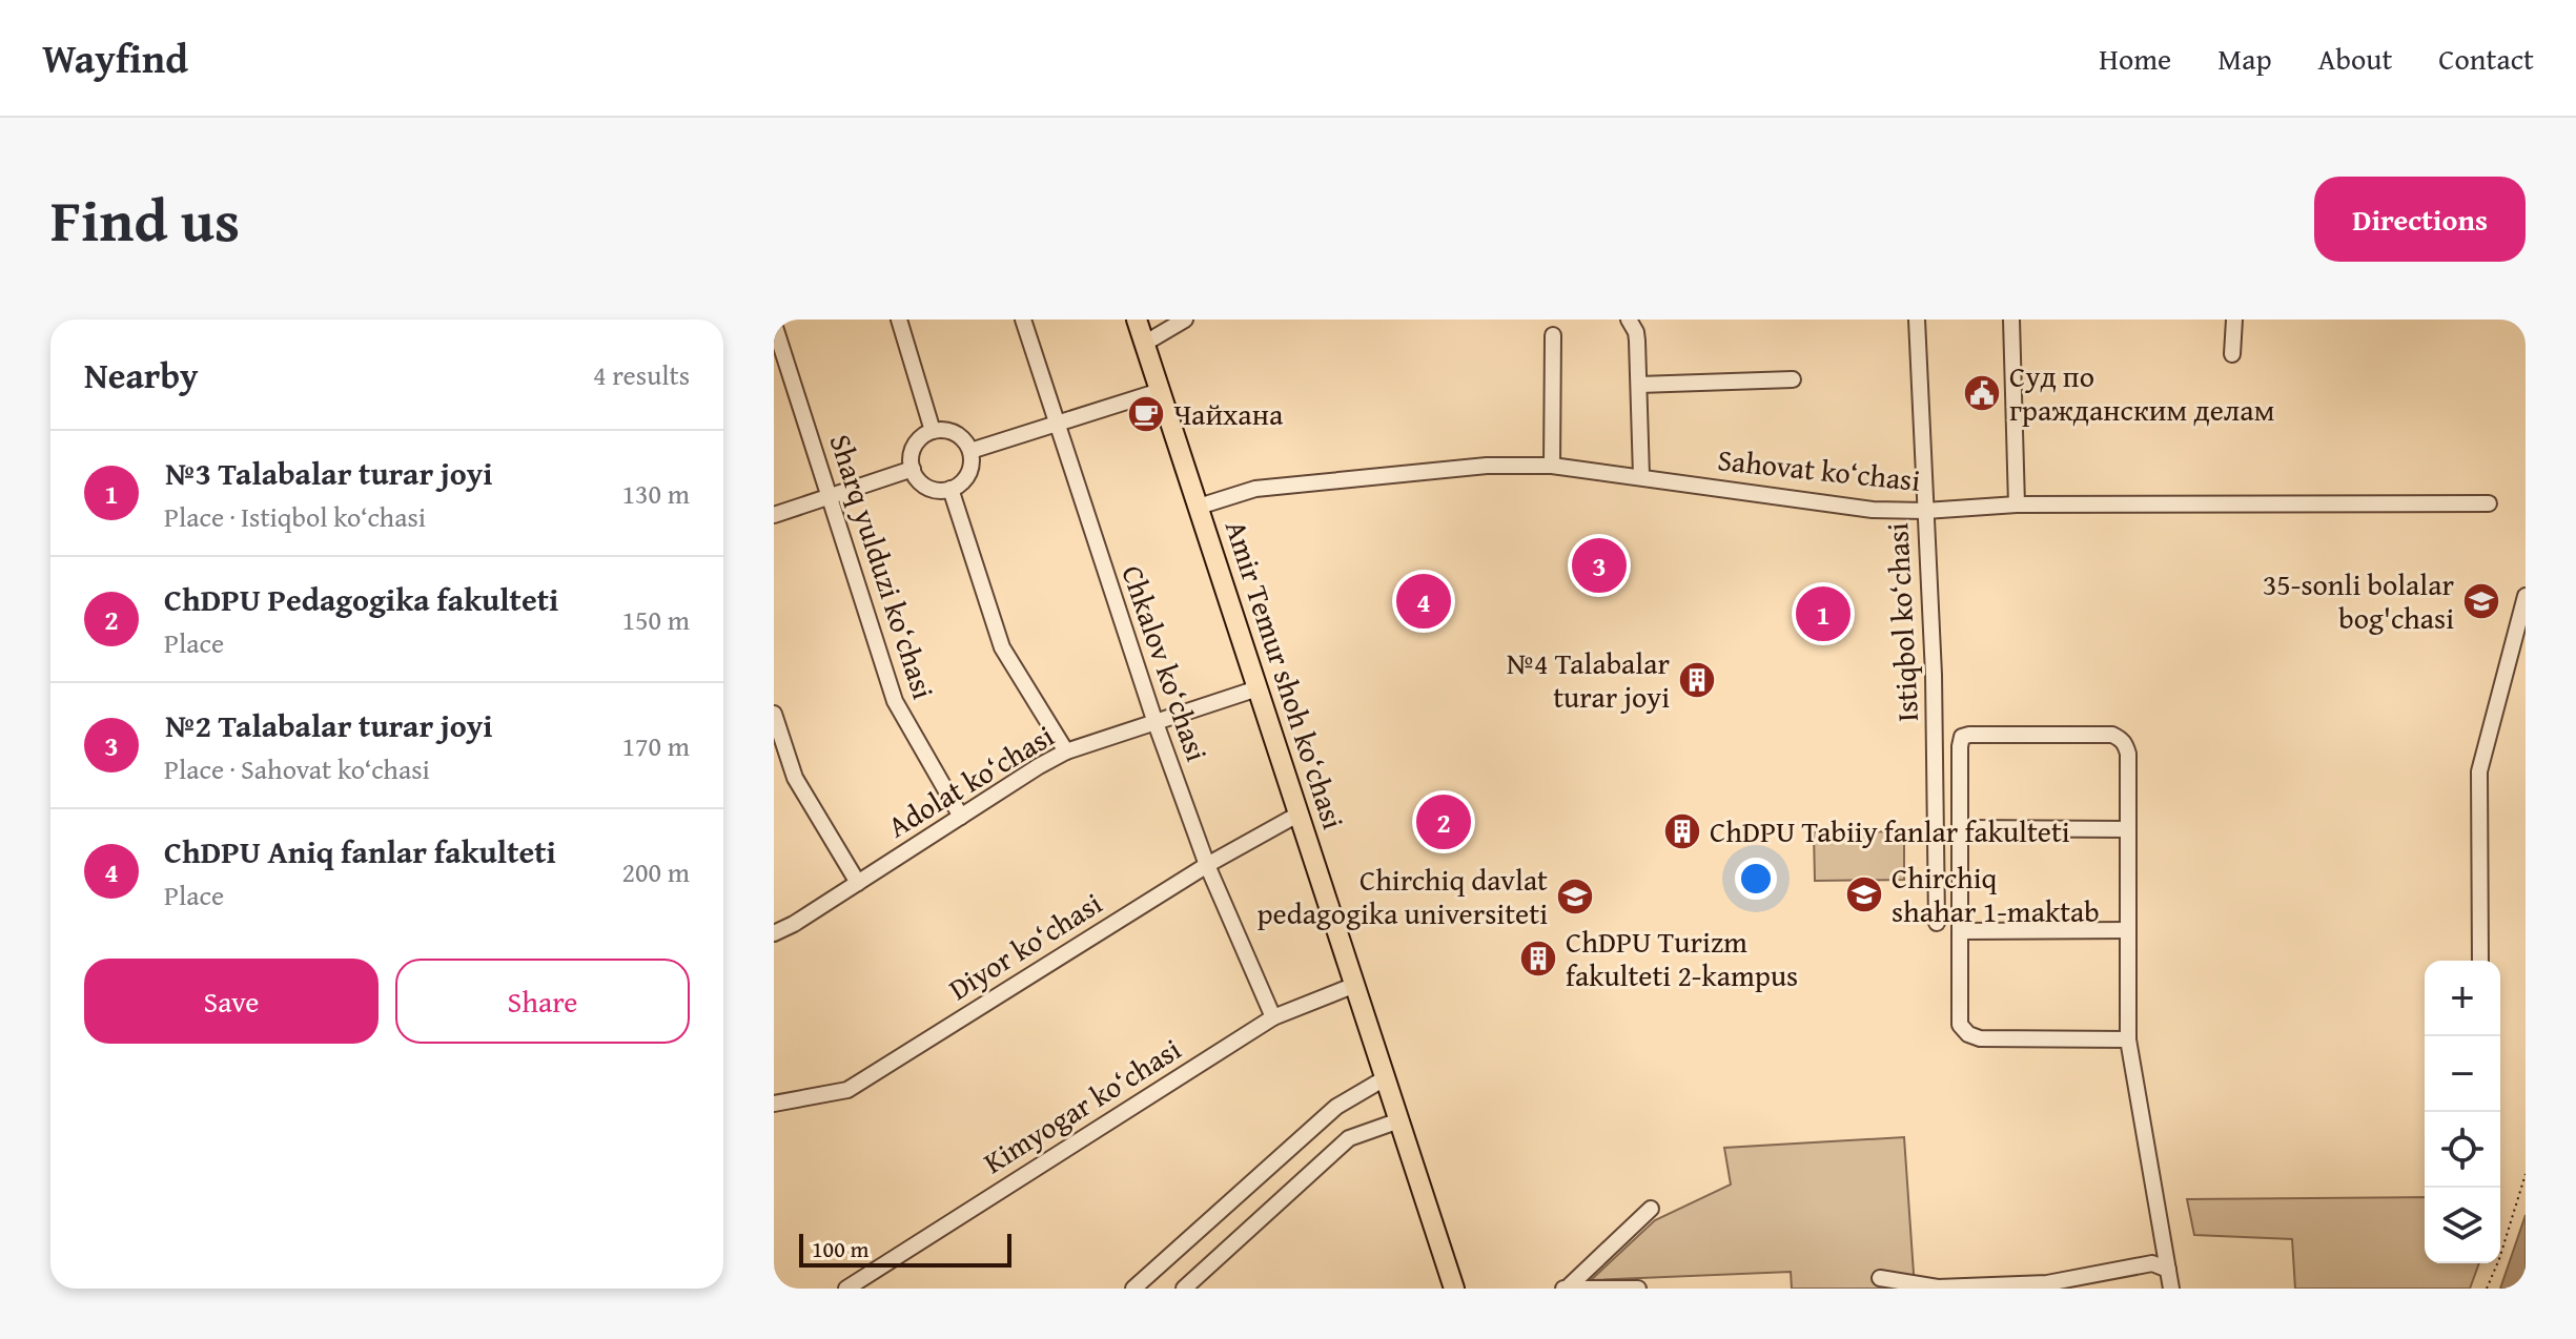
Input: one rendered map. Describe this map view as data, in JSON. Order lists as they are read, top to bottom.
{
  "streets": {
    "main road": ["Amir Temur shoh ko‘chasi"],
    "street": [
      "Sahovat ko‘chasi",
      "Sharq yulduzi ko‘chasi",
      "Istiqbol ko‘chasi",
      "Chkalov ko‘chasi",
      "Adolat ko‘chasi",
      "Diyor ko‘chasi",
      "Kimyogar ko‘chasi"
    ]
  },
  "crossings": [
    ["Sahovat ko‘chasi", "Istiqbol ko‘chasi"],
    ["Sahovat ko‘chasi", "Amir Temur shoh ko‘chasi"],
    ["Sharq yulduzi ko‘chasi", "Adolat ko‘chasi"],
    ["Chkalov ko‘chasi", "Adolat ko‘chasi"],
    ["Chkalov ko‘chasi", "Diyor ko‘chasi"],
    ["Chkalov ko‘chasi", "Kimyogar ko‘chasi"],
    ["Amir Temur shoh ko‘chasi", "Adolat ko‘chasi"],
    ["Amir Temur shoh ko‘chasi", "Diyor ko‘chasi"],
    ["Amir Temur shoh ko‘chasi", "Kimyogar ko‘chasi"]
  ],
  "places": {
    "public building": ["Суд по гражданским делам"],
    "cafe": ["Чайхана"],
    "school or university": ["35-sonli bolalar bog'chasi", "Chirchiq shahar 1-maktab", "Chirchiq davlat pedagogika universiteti"],
    "building": ["№4 Talabalar turar joyi", "ChDPU Tabiiy fanlar fakulteti", "ChDPU Turizm fakulteti 2-kampus"]
  },
  "scale_bar": "100 m",
  "page": {
    "header": "Wayfind",
    "nav": [
      "Home",
      "Map",
      "About",
      "Contact"
    ],
    "title": "Find us",
    "buttons": [
      "Directions",
      ["Save", "Share"]
    ],
    "heading": ["Nearby", "4 results"],
    "list": [
      {
        "mark": "1",
        "name": "№3 Talabalar turar joyi",
        "note": "Place · Istiqbol ko‘chasi",
        "value": "130 m"
      },
      {
        "mark": "2",
        "name": "ChDPU Pedagogika fakulteti",
        "note": "Place",
        "value": "150 m"
      },
      {
        "mark": "3",
        "name": "№2 Talabalar turar joyi",
        "note": "Place · Sahovat ko‘chasi",
        "value": "170 m"
      },
      {
        "mark": "4",
        "name": "ChDPU Aniq fanlar fakulteti",
        "note": "Place",
        "value": "200 m"
      }
    ],
    "pins": [
      "3",
      "4",
      "1",
      "2"
    ],
    "map_buttons": ["+", "−"],
    "scale": "100 m"
  }
}
